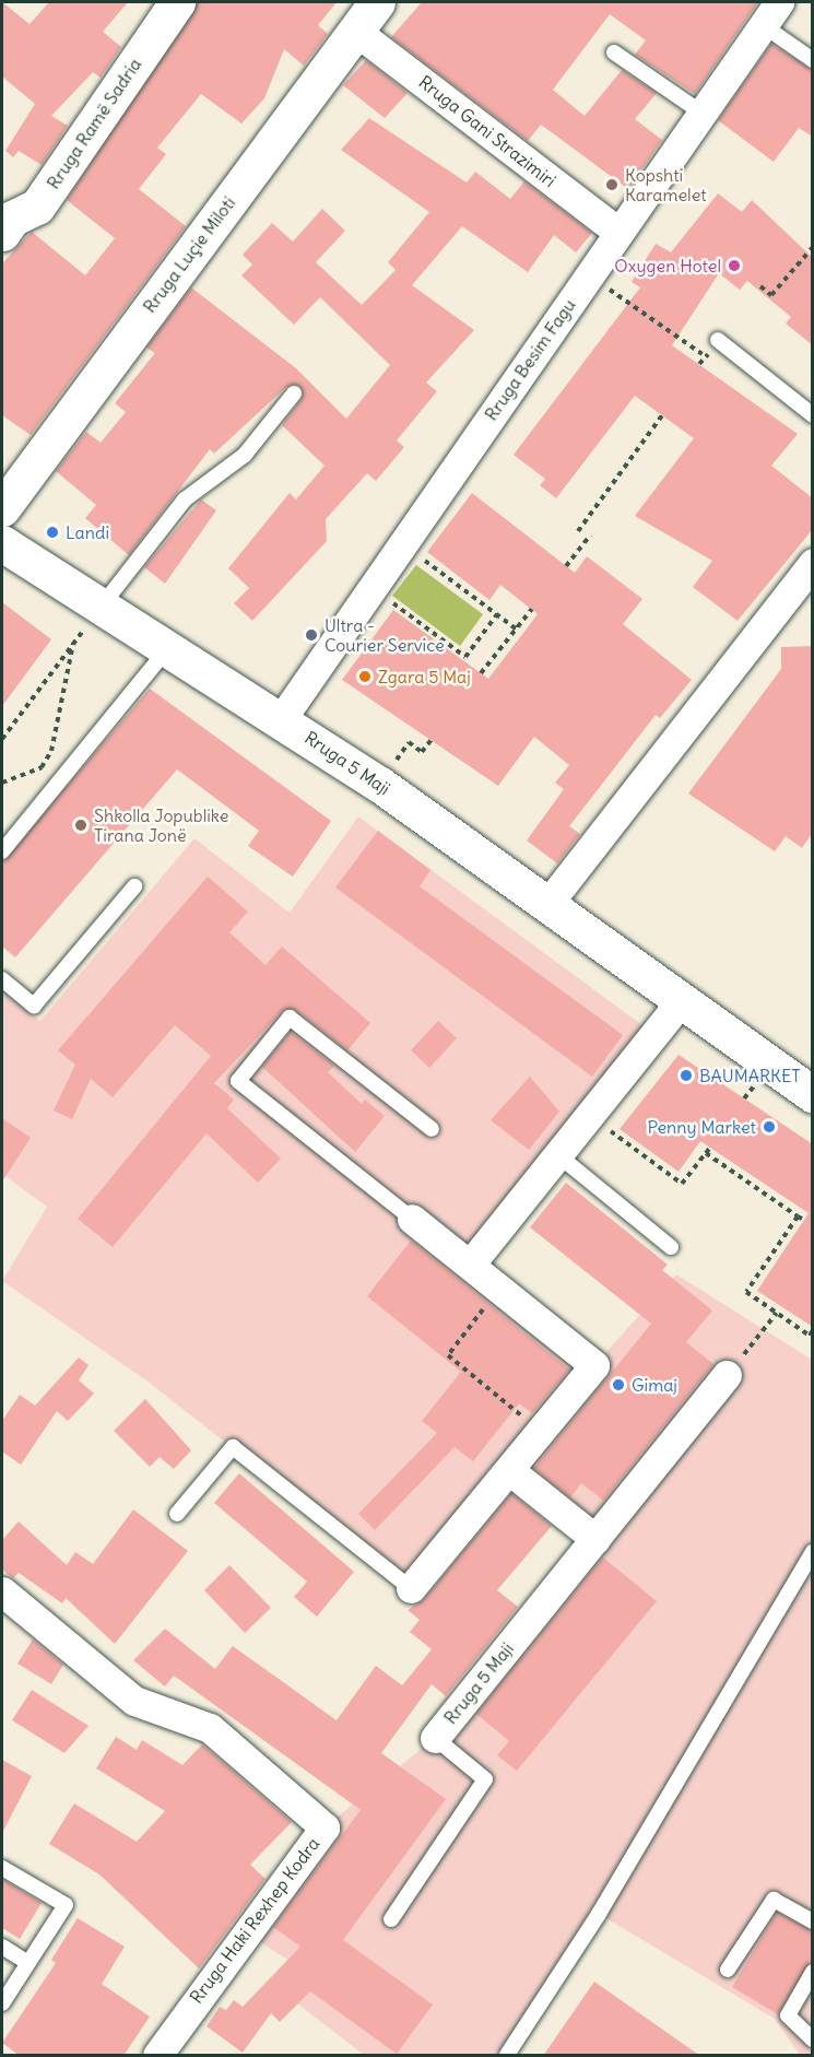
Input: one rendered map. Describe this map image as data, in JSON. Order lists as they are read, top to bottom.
{
  "streets": {
    "main road": ["Rruga Ramë Sadria", "Rruga Luçie Miloti", "Rruga 5 Maji"],
    "street": ["Rruga Gani Strazimiri", "Rruga Besim Fagu", "Rruga Haki Rexhep Kodra"]
  },
  "crossings": [
    ["Rruga Gani Strazimiri", "Rruga Luçie Miloti"],
    ["Rruga Gani Strazimiri", "Rruga Besim Fagu"],
    ["Rruga Besim Fagu", "Rruga 5 Maji"]
  ],
  "places": [
    "Kopshti Karamelet",
    "Oxygen Hotel",
    "Landi",
    "Ultra - Courier Service",
    "Zgara 5 Maj",
    "Shkolla Jopublike Tirana Jonë",
    "BAUMARKET",
    "Penny Market",
    "Gimaj"
  ]
}
